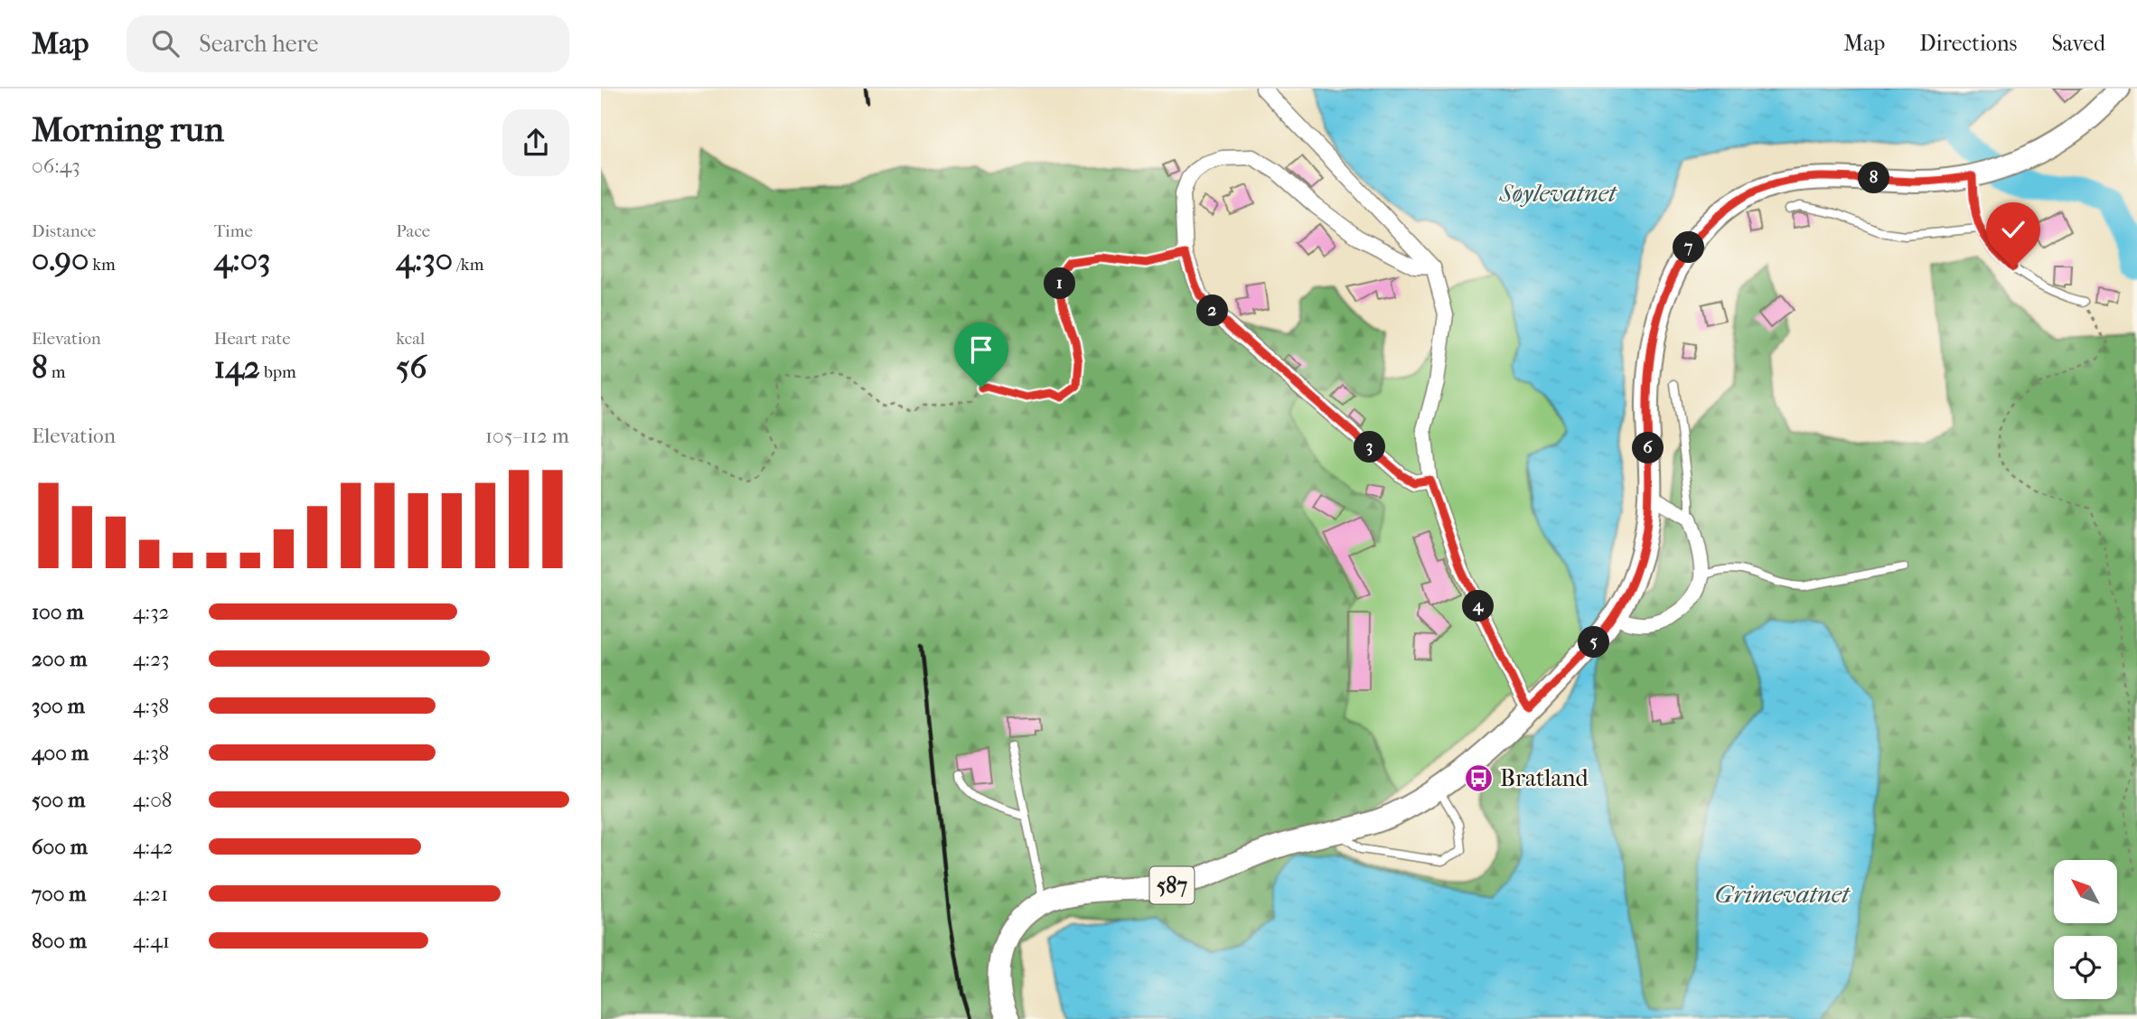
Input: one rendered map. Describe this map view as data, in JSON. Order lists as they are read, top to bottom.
{
  "streets": {
    "main road": ["587"]
  },
  "water": ["Søylevatnet", "Grimevatnet"],
  "places": {
    "bus stop": ["Bratland"]
  },
  "north": "top left",
  "page": {
    "header": "Map",
    "search": "Search here",
    "nav": ["Map", "Directions", "Saved"],
    "heading": ["Morning run", "06:43"],
    "pins": [
      "8",
      "7",
      "1",
      "2",
      "3",
      "6",
      "4",
      "5"
    ],
    "stats": [
      ["Distance", "0.90 km"],
      ["Time", "4:03"],
      ["Pace", "4:30 /km"],
      ["Elevation", "8 m"],
      ["Heart rate", "142 bpm"],
      ["kcal", "56"]
    ],
    "chart": ["Elevation", "105–112 m"],
    "list": [
      {
        "name": "100 m",
        "note": "4:32"
      },
      {
        "name": "200 m",
        "note": "4:23"
      },
      {
        "name": "300 m",
        "note": "4:38"
      },
      {
        "name": "400 m",
        "note": "4:38"
      },
      {
        "name": "500 m",
        "note": "4:08"
      },
      {
        "name": "600 m",
        "note": "4:42"
      },
      {
        "name": "700 m",
        "note": "4:21"
      },
      {
        "name": "800 m",
        "note": "4:41"
      }
    ]
  }
}
